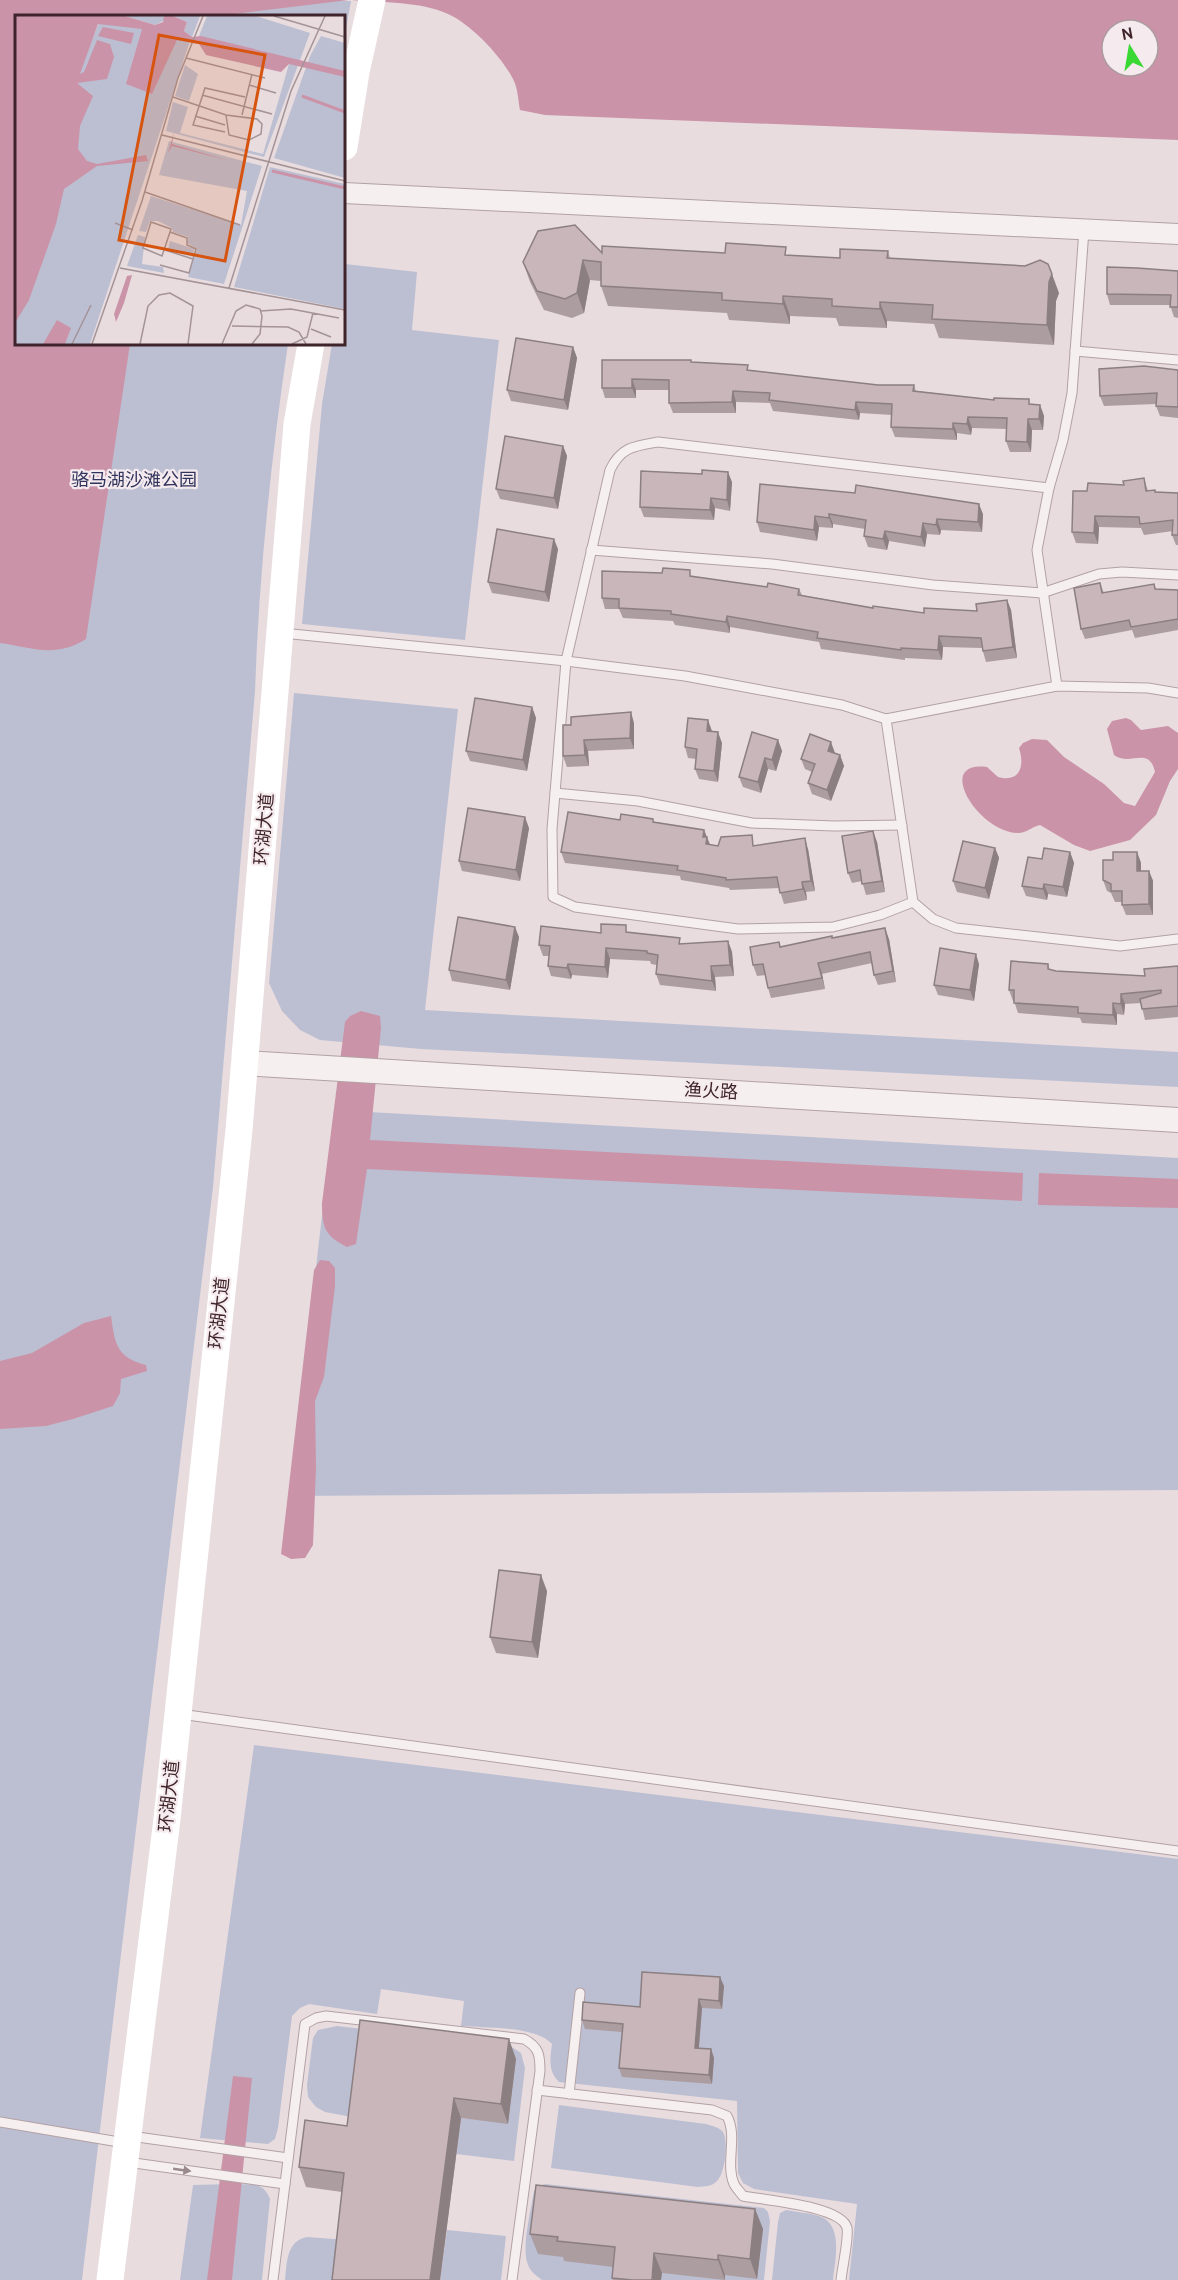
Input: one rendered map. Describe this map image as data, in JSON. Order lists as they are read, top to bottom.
{
  "streets": {
    "main road": ["环湖大道"],
    "street": ["渔火路"]
  },
  "crossings": [
    ["环湖大道", "渔火路"]
  ],
  "parks": ["骆马湖沙滩公园"],
  "north": "top"
}
